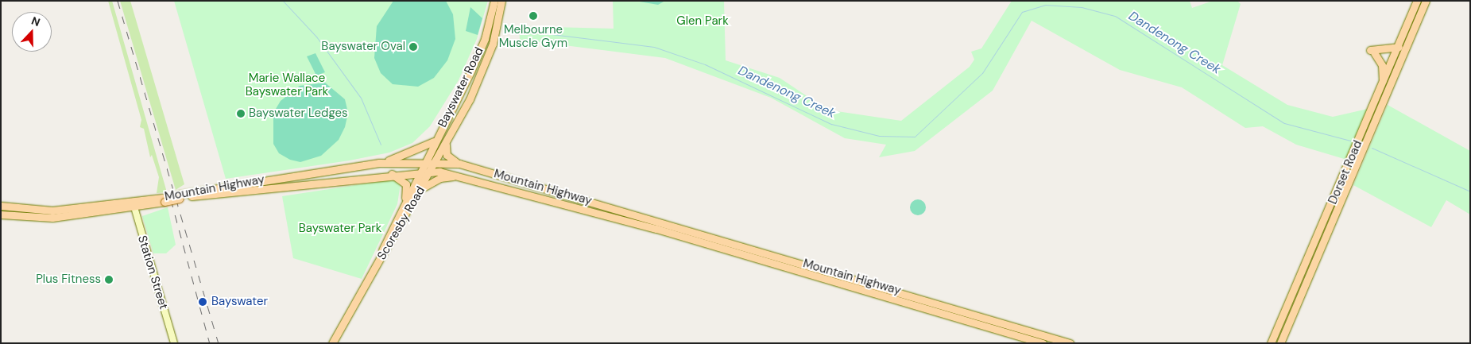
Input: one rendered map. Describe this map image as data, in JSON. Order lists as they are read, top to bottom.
{
  "streets": {
    "main road": [
      "Bayswater Road",
      "Dorset Road",
      "Mountain Highway",
      "Scoresby Road",
      "Station Street"
    ]
  },
  "crossings": [
    ["Bayswater Road", "Mountain Highway"],
    ["Bayswater Road", "Scoresby Road"],
    ["Mountain Highway", "Scoresby Road"],
    ["Mountain Highway", "Station Street"]
  ],
  "water": ["Dandenong Creek"],
  "parks": ["Glen Park", "Marie Wallace Bayswater Park", "Bayswater Park"],
  "places": [
    "Melbourne Muscle Gym",
    "Bayswater Oval",
    "Bayswater Ledges",
    "Plus Fitness",
    "Bayswater"
  ],
  "north": "top"
}
